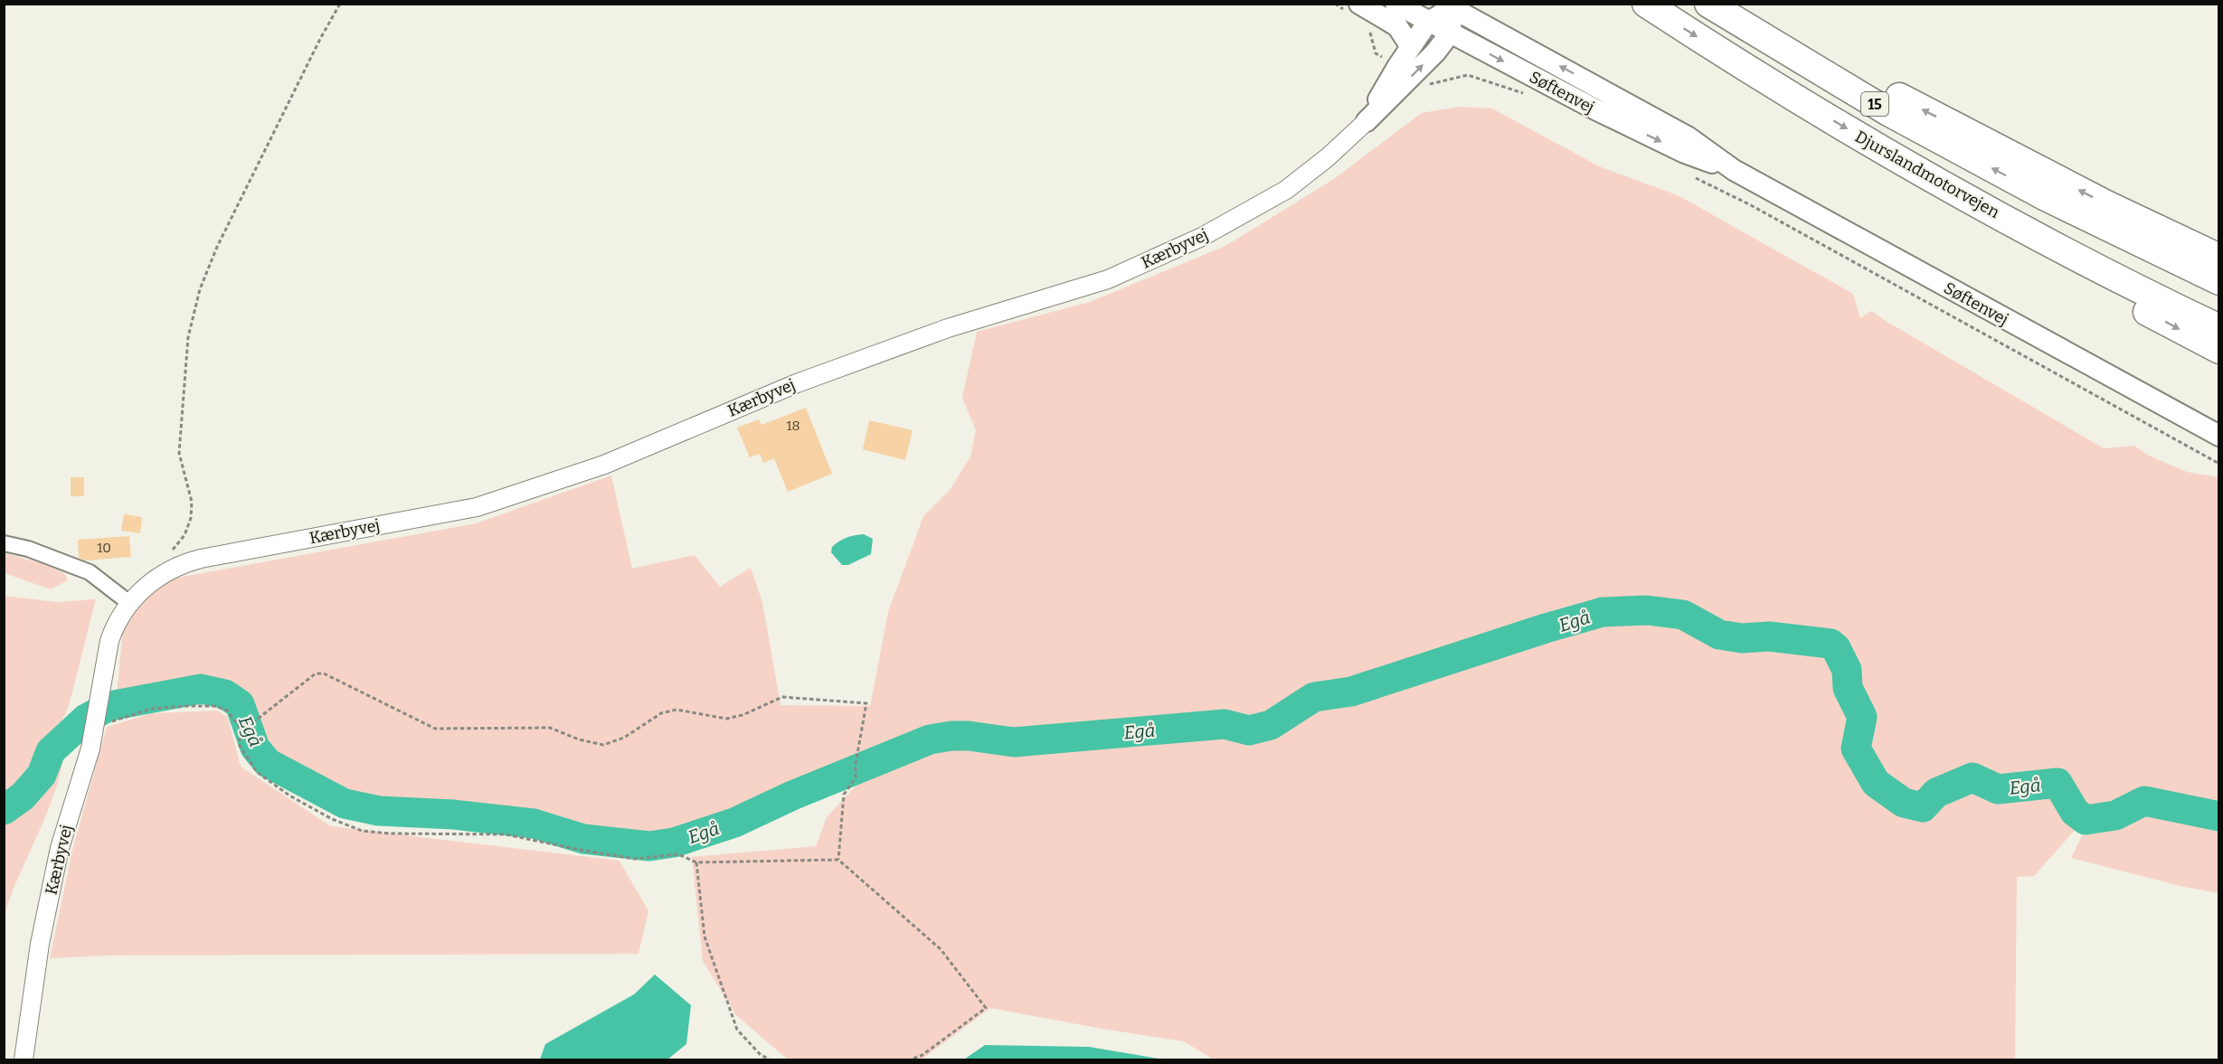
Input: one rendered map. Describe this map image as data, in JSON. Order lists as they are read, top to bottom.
{
  "streets": {
    "highway": ["15", "Djurslandmotorvejen"],
    "main road": ["Søftenvej"],
    "street": ["Kærbyvej"]
  },
  "water": ["Egå"],
  "house_numbers": ["18", "10"]
}
